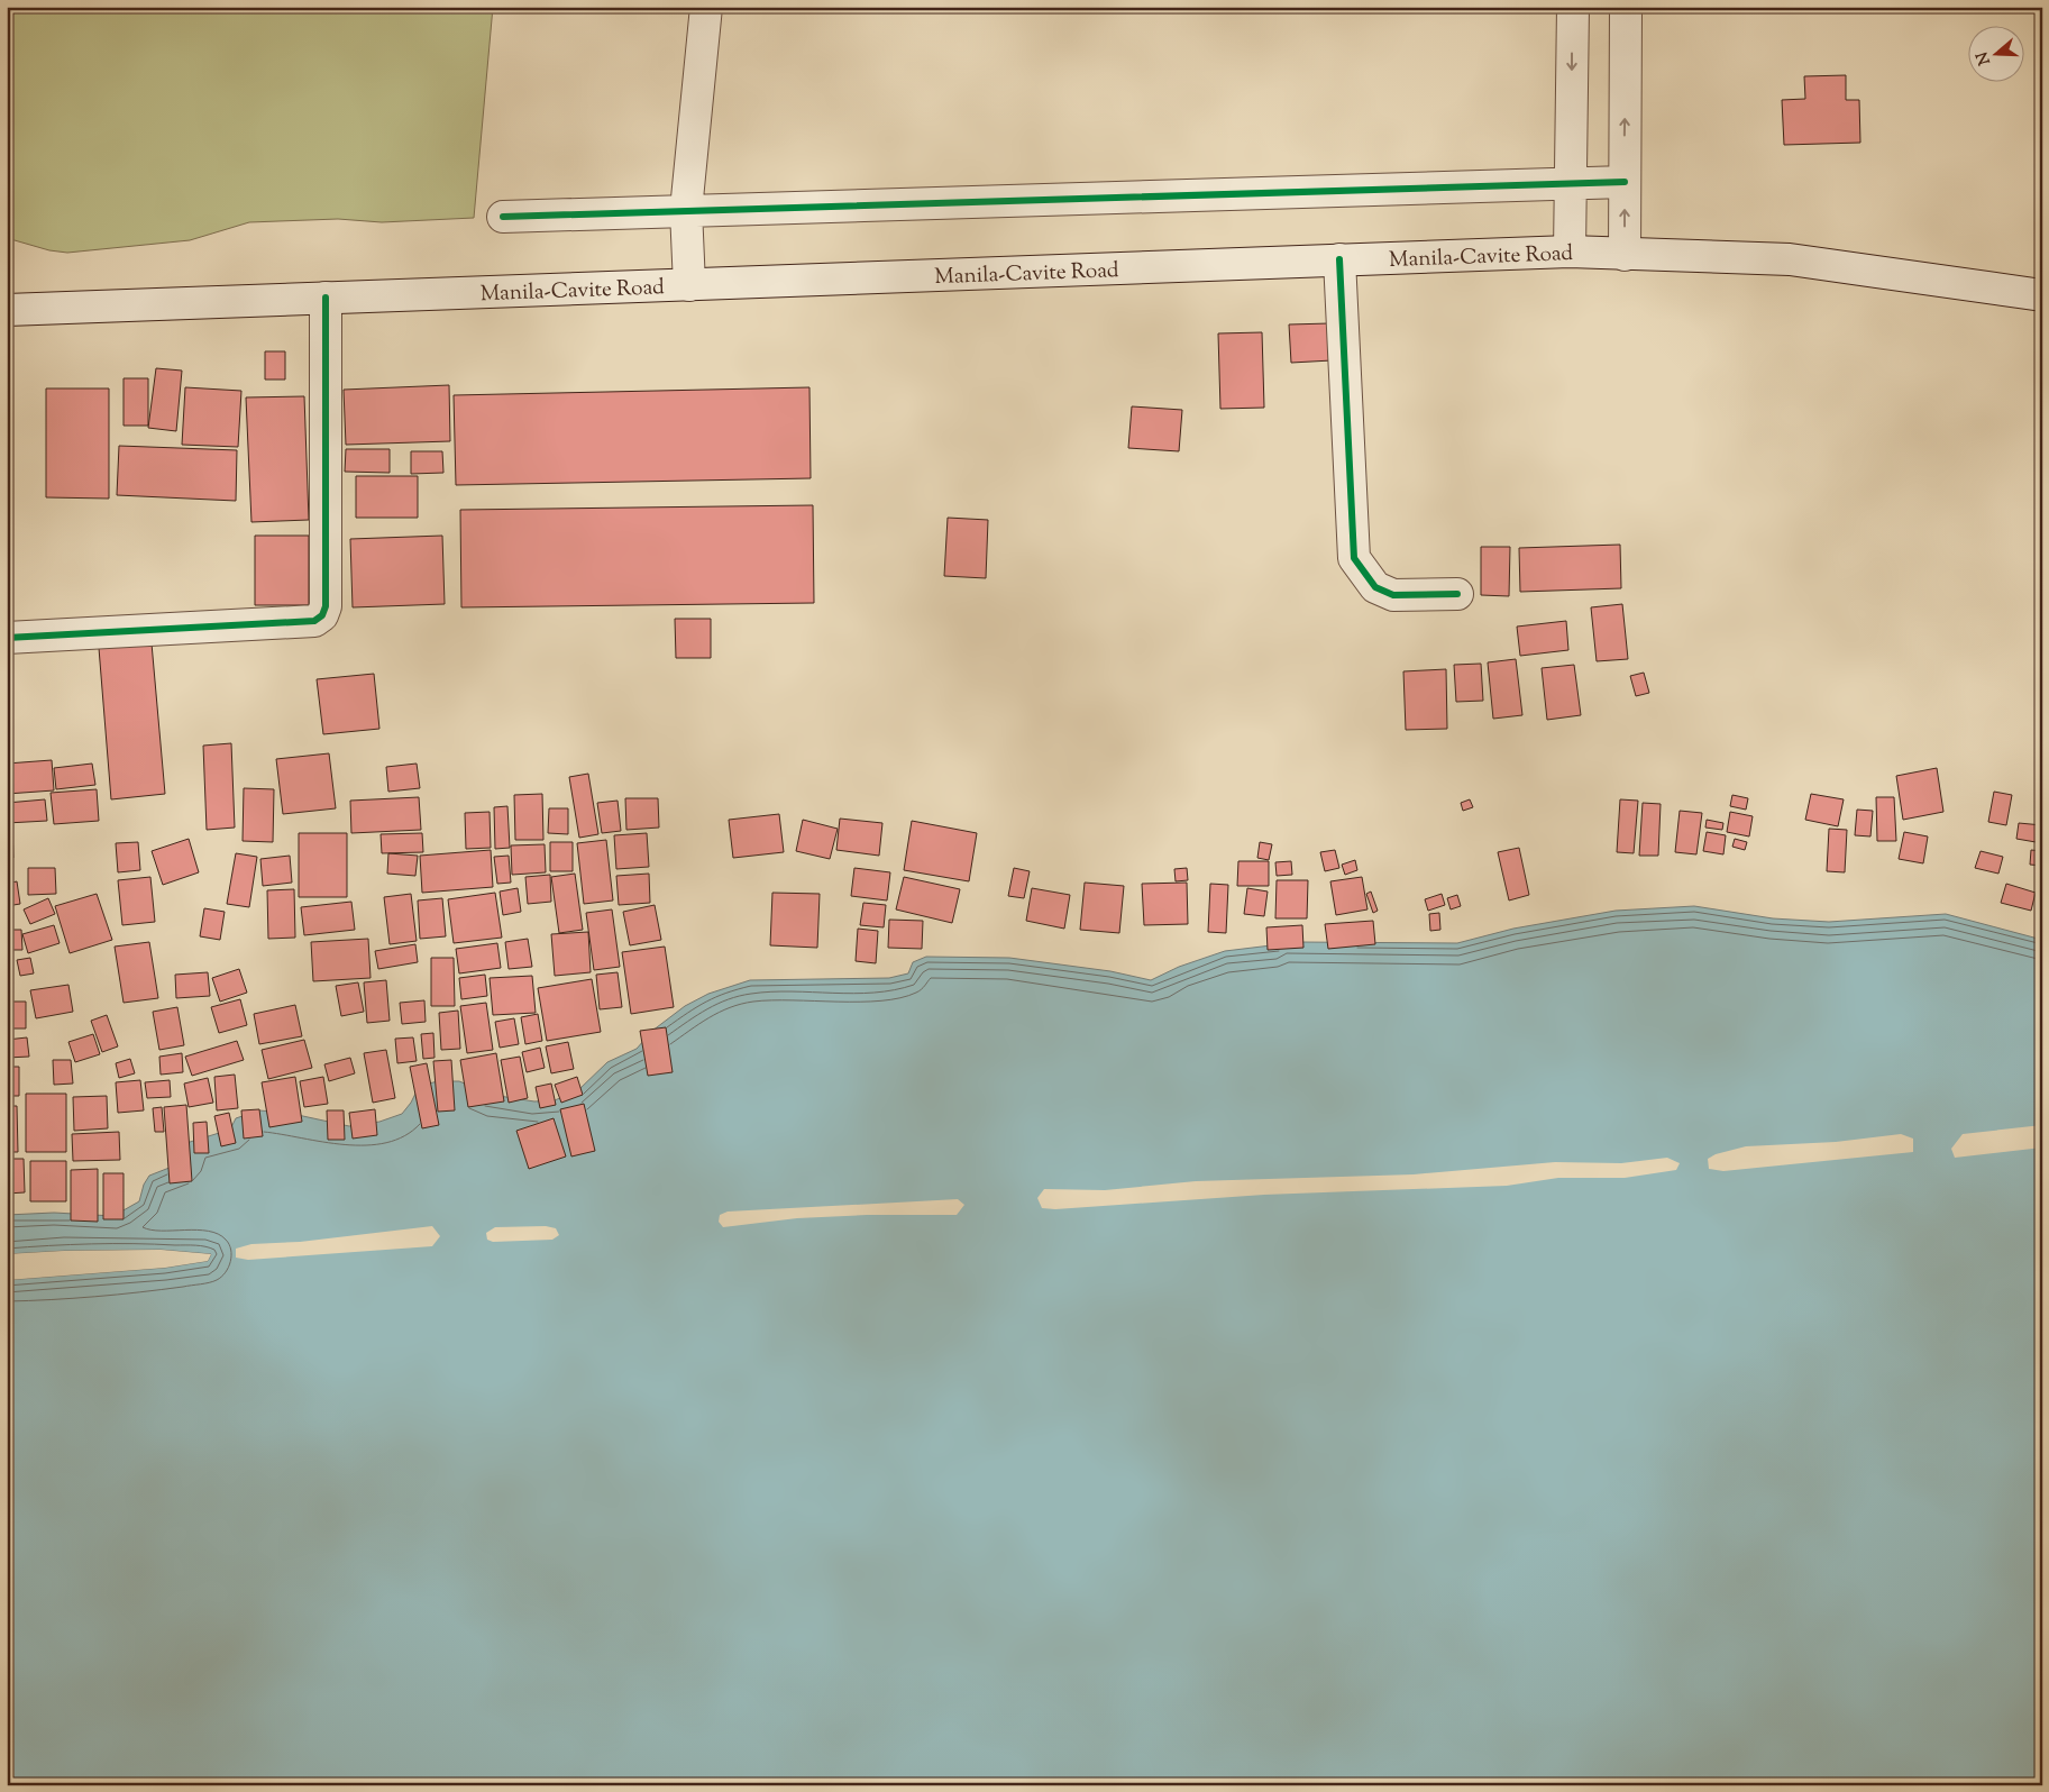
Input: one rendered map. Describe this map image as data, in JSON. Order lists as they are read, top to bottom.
{
  "streets": {
    "street": ["Manila-Cavite Road"]
  },
  "north": "left"
}
